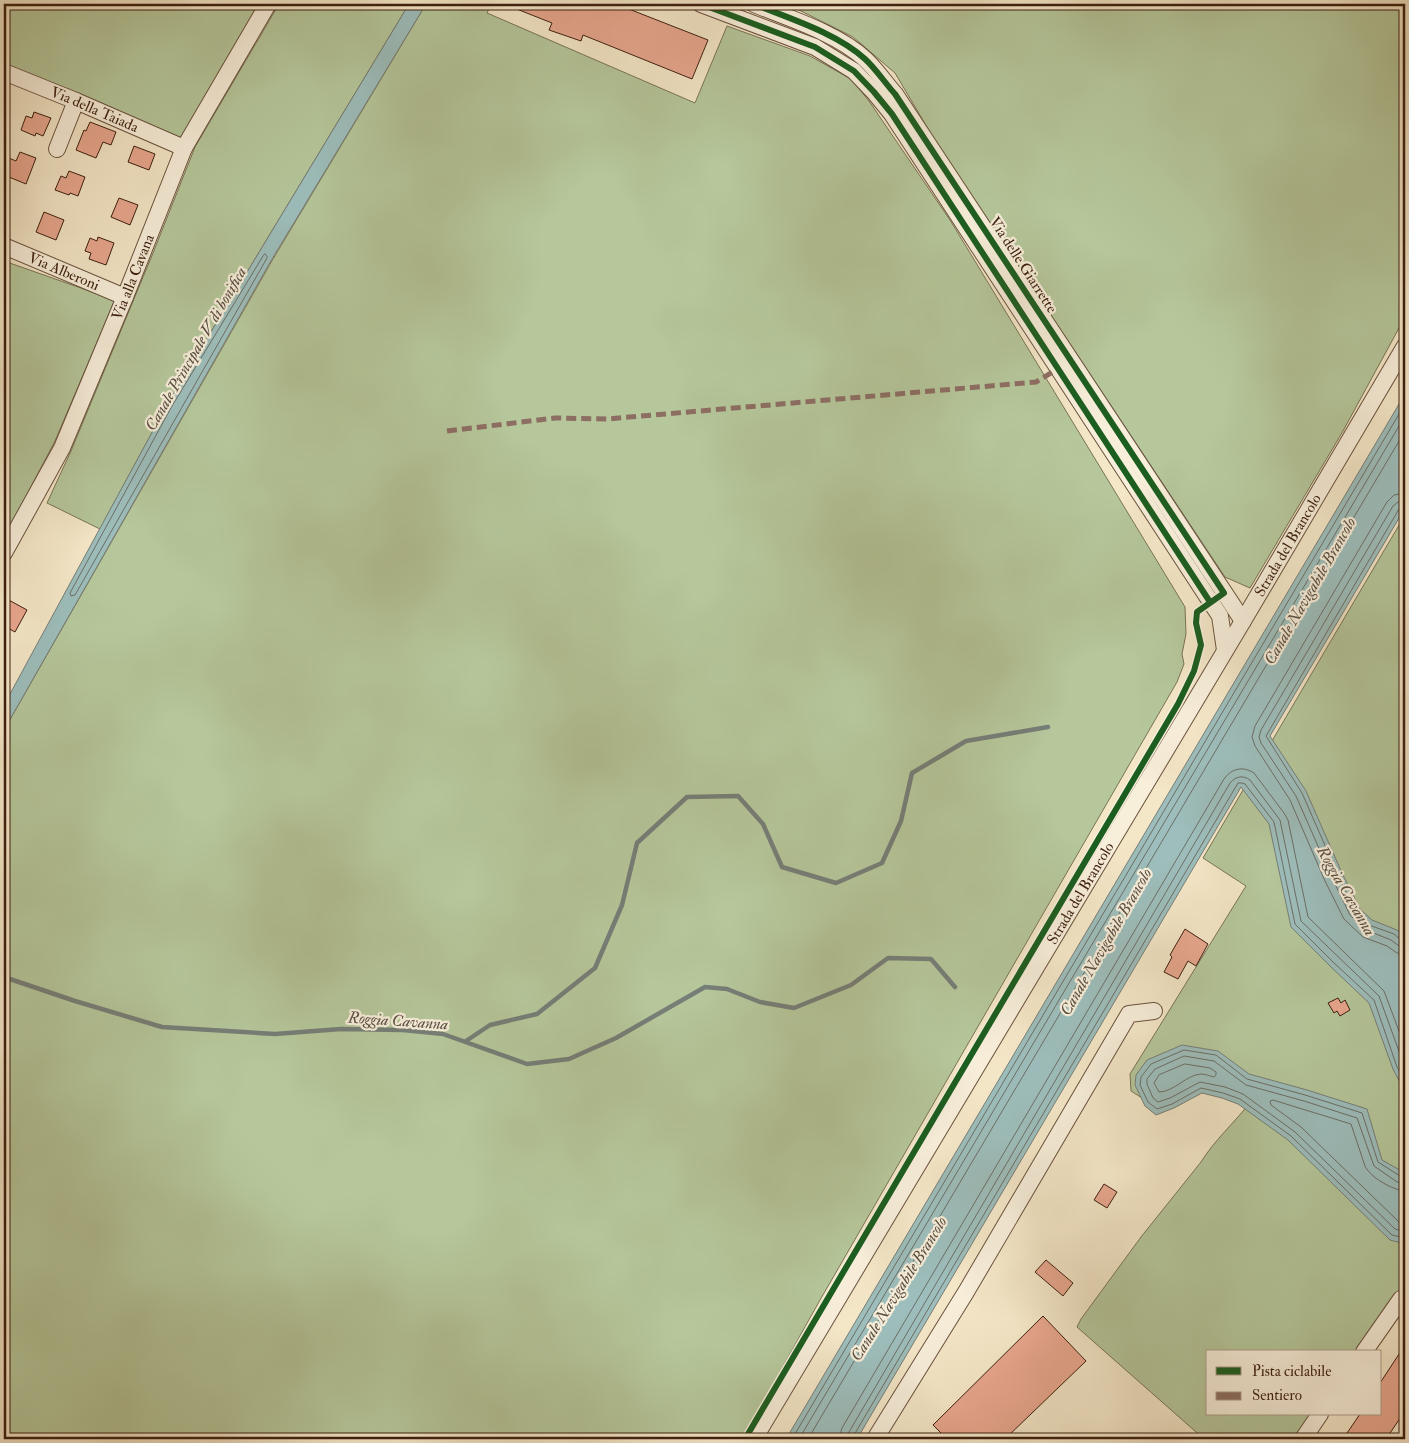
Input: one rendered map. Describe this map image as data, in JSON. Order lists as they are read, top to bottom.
{
  "streets": {
    "street": [
      "Via della Taiada",
      "Via delle Giarrette",
      "Via Alberoni",
      "Via alla Cavana",
      "Strada del Brancolo"
    ]
  },
  "crossings": [
    ["Via della Taiada", "Via alla Cavana"],
    ["Via delle Giarrette", "Strada del Brancolo"],
    ["Via Alberoni", "Via alla Cavana"]
  ],
  "water": ["Canale Principale V di bonifica", "Canale Navigabile Brancolo", "Roggia Cavanna"],
  "legend": ["Pista ciclabile", "Sentiero"]
}
